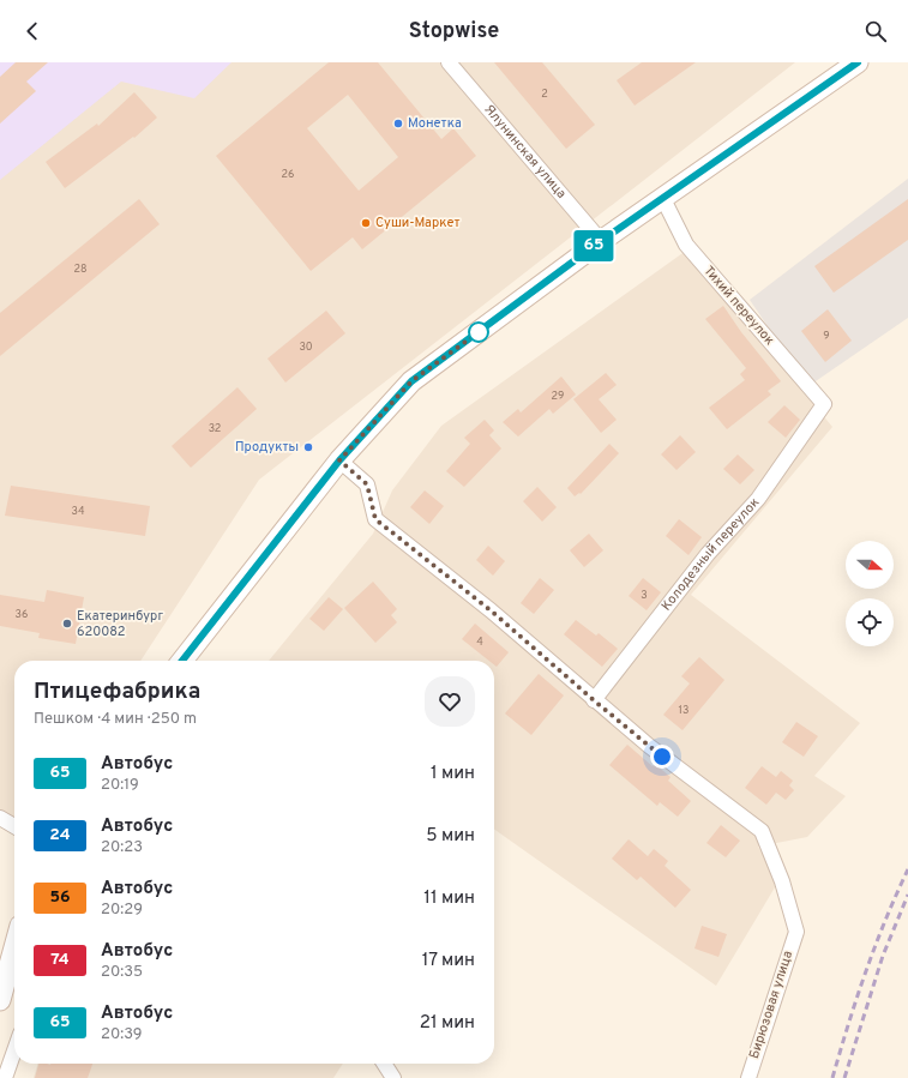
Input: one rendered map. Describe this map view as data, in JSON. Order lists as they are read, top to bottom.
{
  "streets": {
    "street": [
      "Ялунинская улица",
      "Тихий переулок",
      "Колодезный переулок",
      "Бирюзовая улица"
    ]
  },
  "crossings": [
    ["Тихий переулок", "Колодезный переулок"],
    ["Колодезный переулок", "Бирюзовая улица"]
  ],
  "places": [
    "Монетка",
    "Суши-Маркет",
    "Продукты",
    "Екатеринбург 620082"
  ],
  "lines": ["bus line 65"],
  "house_numbers": [
    "2",
    "26",
    "28",
    "9",
    "30",
    "29",
    "32",
    "34",
    "3",
    "36",
    "4",
    "13"
  ],
  "north": "right",
  "page": {
    "header": "Stopwise",
    "on_map": "65",
    "heading": ["Птицефабрика", "Пешком · 4 мин · 250 m"],
    "list": [
      {
        "mark": "65",
        "name": "Автобус",
        "note": "20:19",
        "value": "1 мин"
      },
      {
        "mark": "24",
        "name": "Автобус",
        "note": "20:23",
        "value": "5 мин"
      },
      {
        "mark": "56",
        "name": "Автобус",
        "note": "20:29",
        "value": "11 мин"
      },
      {
        "mark": "74",
        "name": "Автобус",
        "note": "20:35",
        "value": "17 мин"
      },
      {
        "mark": "65",
        "name": "Автобус",
        "note": "20:39",
        "value": "21 мин"
      }
    ]
  }
}
